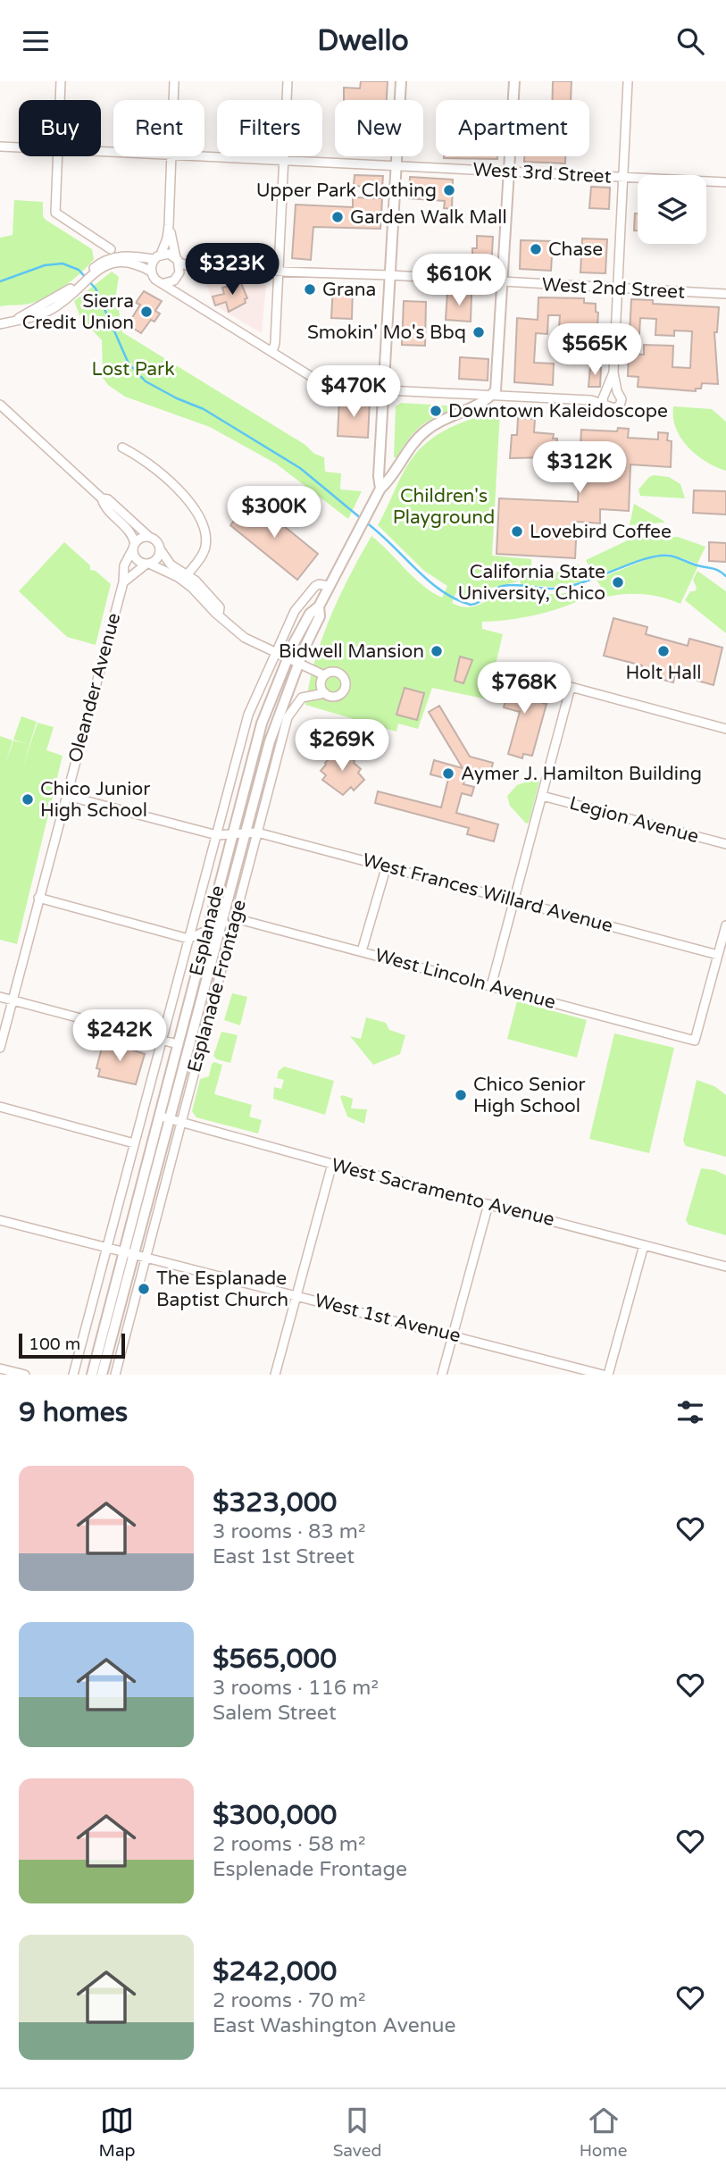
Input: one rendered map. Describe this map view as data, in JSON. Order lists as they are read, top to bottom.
{
  "streets": {
    "main road": ["Esplanade"],
    "street": [
      "West 3rd Street",
      "West 2nd Street",
      "Oleander Avenue",
      "Legion Avenue",
      "West Frances Willard Avenue",
      "West Lincoln Avenue",
      "Esplanade Frontage",
      "West Sacramento Avenue",
      "West 1st Avenue"
    ]
  },
  "crossings": [
    ["Oleander Avenue", "West Frances Willard Avenue"],
    ["West Frances Willard Avenue", "Esplanade"],
    ["West Frances Willard Avenue", "West Lincoln Avenue"],
    ["West Frances Willard Avenue", "Esplanade Frontage"],
    ["Esplanade", "Esplanade Frontage"],
    ["Esplanade", "West Sacramento Avenue"],
    ["Esplanade", "West 1st Avenue"],
    ["West Lincoln Avenue", "Esplanade Frontage"],
    ["Esplanade Frontage", "West Sacramento Avenue"],
    ["Esplanade Frontage", "West 1st Avenue"]
  ],
  "parks": ["Lost Park", "Children's Playground"],
  "places": [
    "Upper Park Clothing",
    "Garden Walk Mall",
    "Chase",
    "Grana",
    "Sierra Credit Union",
    "Smokin' Mo's Bbq",
    "Downtown Kaleidoscope",
    "Lovebird Coffee",
    "California State University, Chico",
    "Bidwell Mansion",
    "Holt Hall",
    "Aymer J. Hamilton Building",
    "Chico Junior High School",
    "Chico Senior High School",
    "The Esplanade Baptist Church"
  ],
  "scale_bar": "100 m",
  "page": {
    "header": "Dwello",
    "chip": [
      "Buy",
      "Rent",
      "Filters",
      "New",
      "Apartment"
    ],
    "price": [
      "$323K",
      "$610K",
      "$565K",
      "$470K",
      "$312K",
      "$300K",
      "$768K",
      "$269K",
      "$242K"
    ],
    "scale": "100 m",
    "heading": "9 homes",
    "list": [
      {
        "name": "$323,000",
        "note": "3 rooms · 83 m² · East 1st Street"
      },
      {
        "name": "$565,000",
        "note": "3 rooms · 116 m² · Salem Street"
      },
      {
        "name": "$300,000",
        "note": "2 rooms · 58 m² · Esplenade Frontage"
      },
      {
        "name": "$242,000",
        "note": "2 rooms · 70 m² · East Washington Avenue"
      }
    ],
    "tabs": ["Map", "Saved", "Home"]
  }
}
